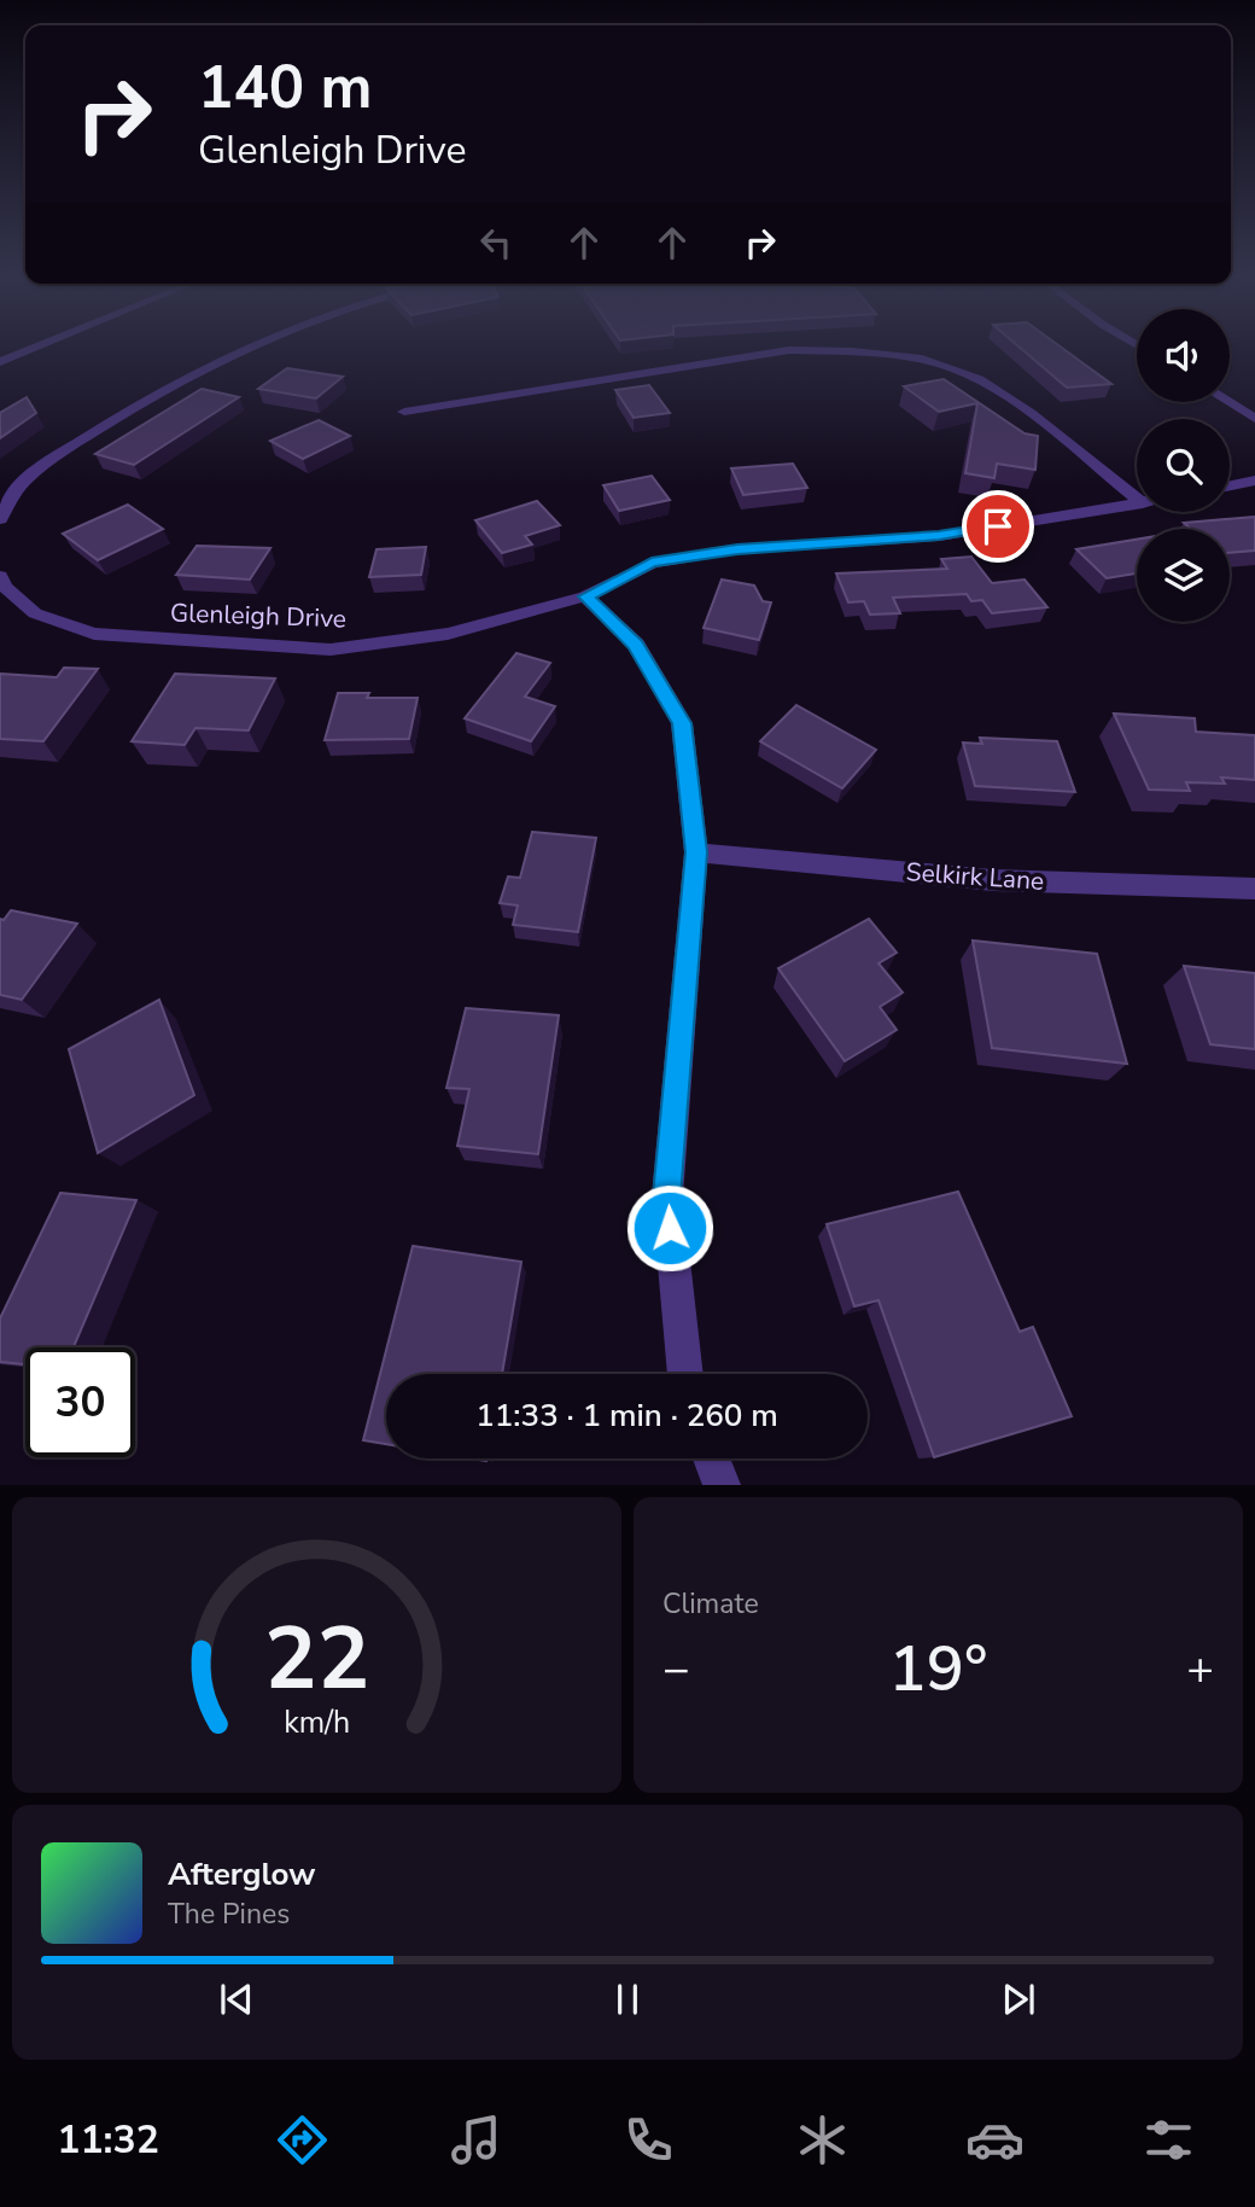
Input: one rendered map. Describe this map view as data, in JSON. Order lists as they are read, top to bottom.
{
  "streets": {
    "street": ["Glenleigh Drive", "Selkirk Lane"]
  },
  "page": {
    "turn": ["140 m", "Glenleigh Drive"],
    "limit": "30",
    "trip": "11:33 · 1 min · 260 m",
    "tile": "Climate",
    "heat": ["−", "19°", "+"],
    "song": ["Afterglow", "The Pines"],
    "tabs": "11:32",
    "gauge": ["22", "km/h"]
  }
}
